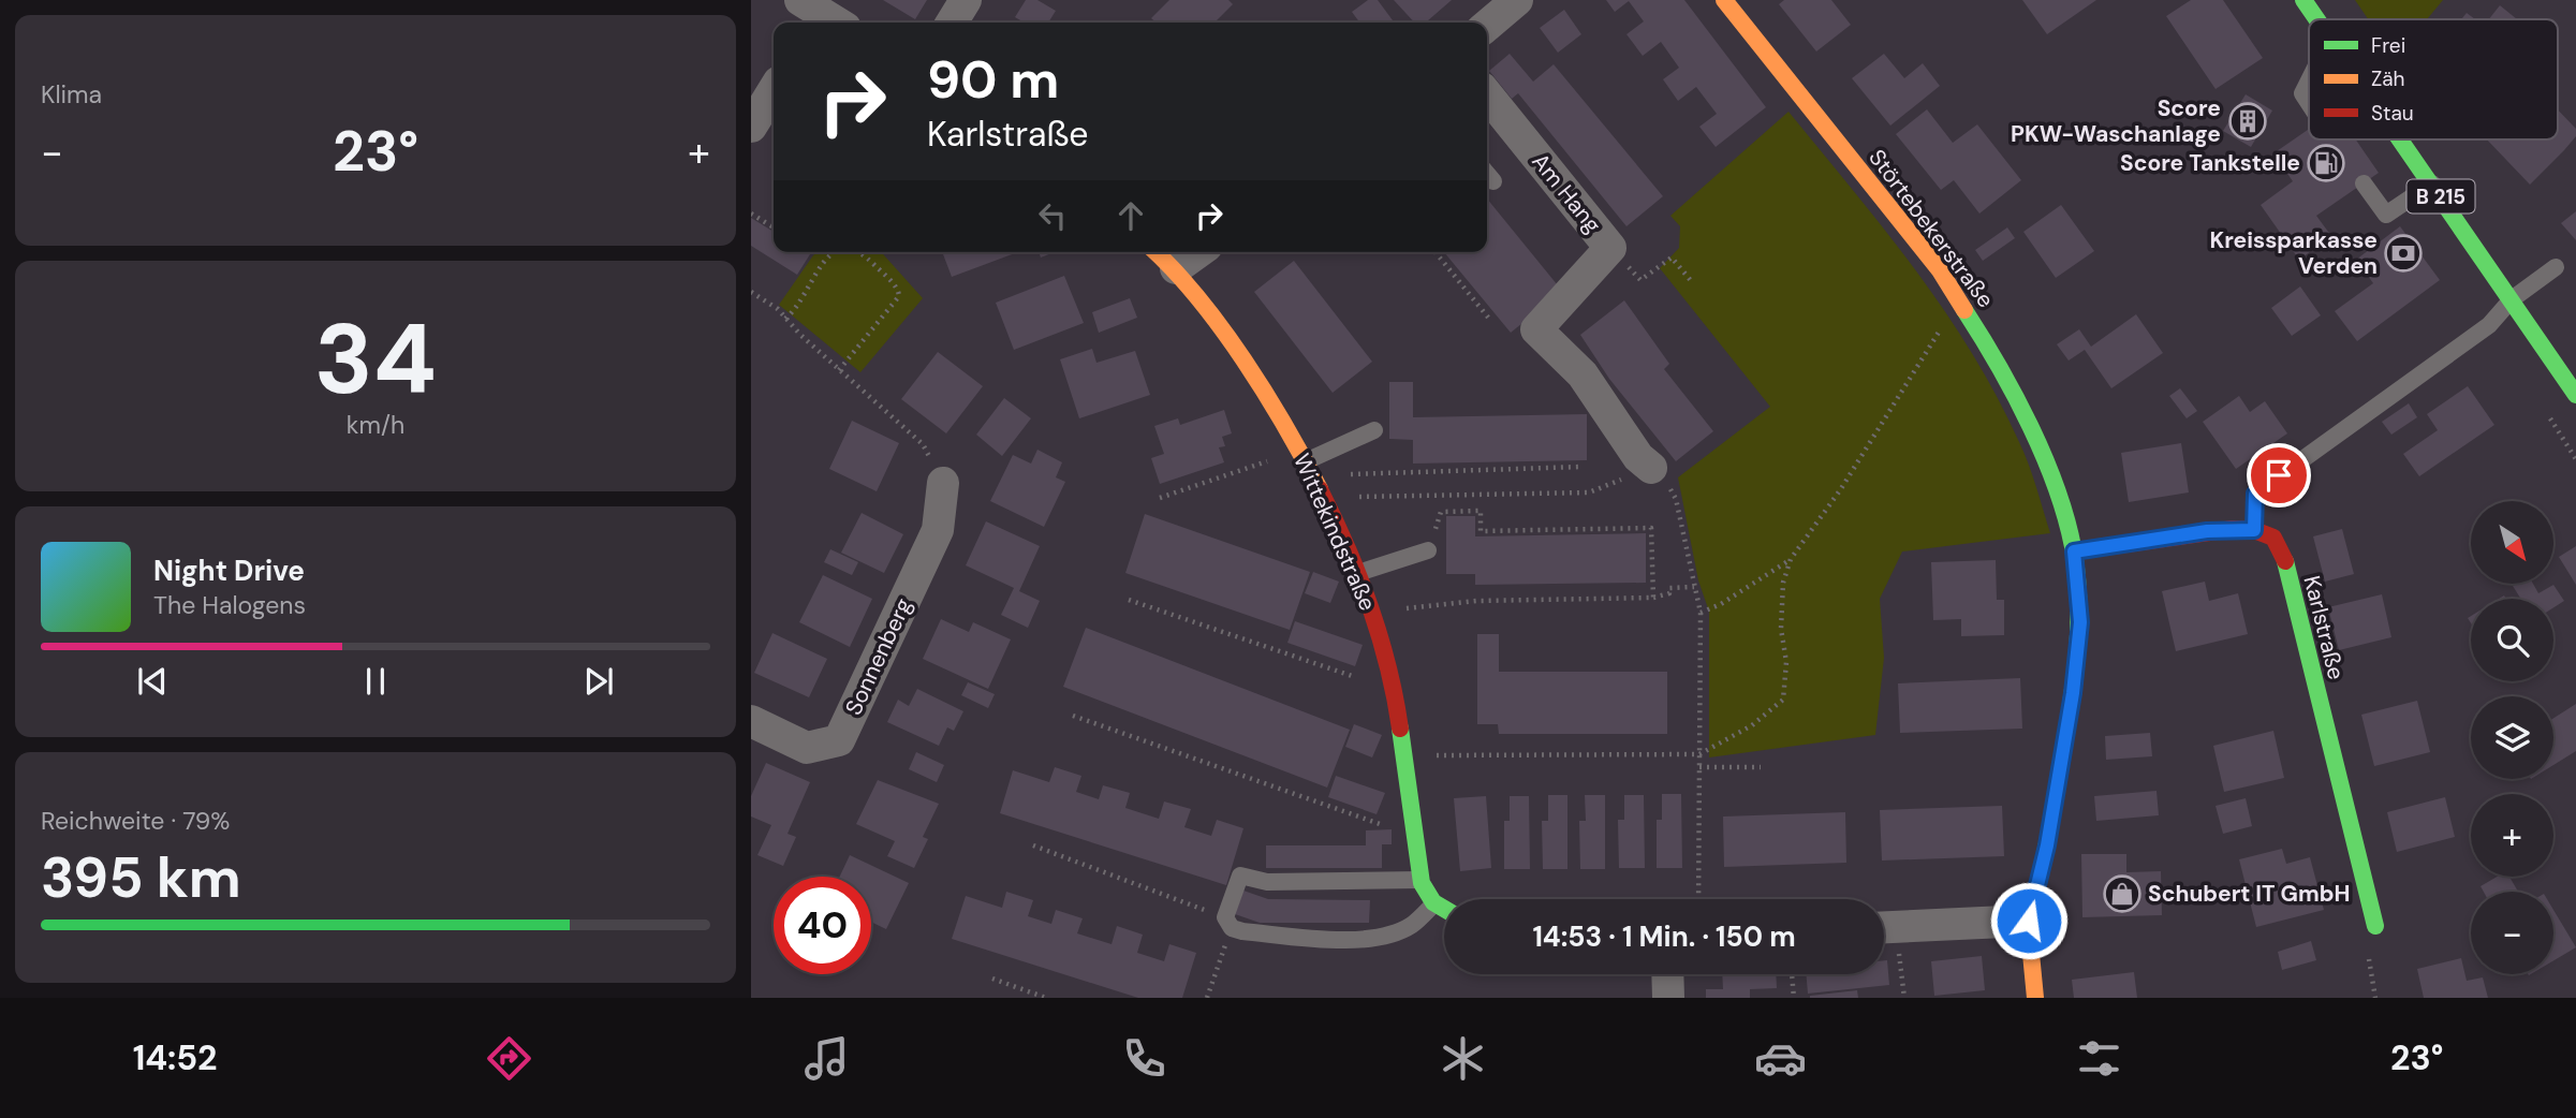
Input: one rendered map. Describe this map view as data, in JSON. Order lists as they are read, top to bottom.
{
  "streets": {
    "street": [
      "Am Hang",
      "B 215",
      "Störtebekerstraße",
      "Wittekindstraße",
      "Karlstraße",
      "Sonnenberg"
    ]
  },
  "places": {
    "building": ["Score PKW-Waschanlage"],
    "fuel station": ["Score Tankstelle"],
    "bank": ["Kreissparkasse Verden"],
    "shop": ["Schubert IT GmbH"]
  },
  "legend": ["Frei", "Zäh", "Stau"],
  "north": "bottom right",
  "page": {
    "tile": [
      "Klima",
      ["34", "km/h"],
      ["Reichweite · 79%", "395 km"]
    ],
    "turn": ["90 m", "Karlstraße"],
    "heat": ["−", "23°", "+"],
    "map_buttons": ["+", "−"],
    "song": ["Night Drive", "The Halogens"],
    "limit": "40",
    "trip": "14:53 · 1 Min. · 150 m",
    "tabs": ["14:52", "23°"]
  }
}
